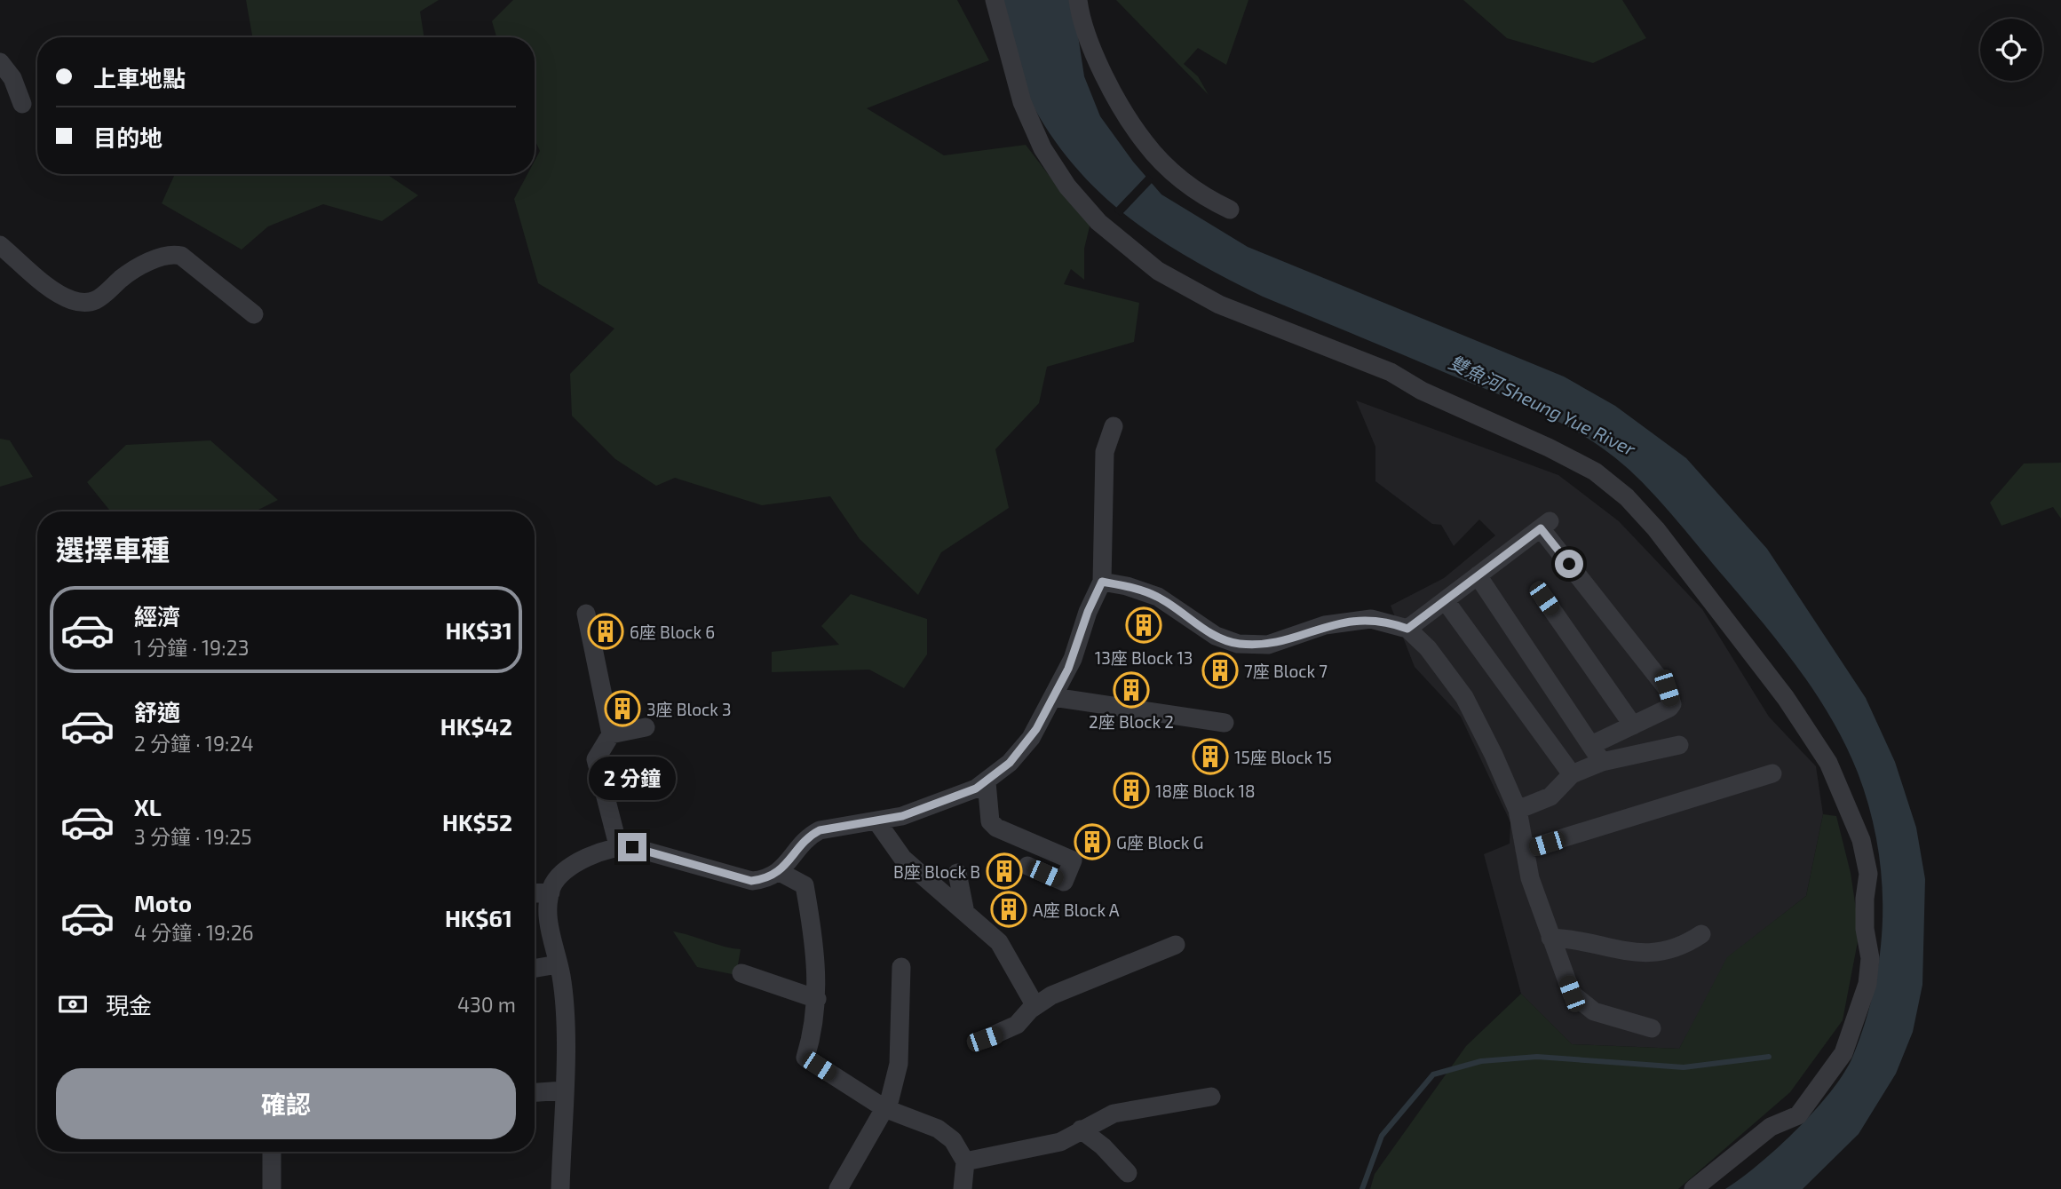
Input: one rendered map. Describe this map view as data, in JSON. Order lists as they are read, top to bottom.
{
  "water": ["雙魚河 Sheung Yue River"],
  "places": {
    "building": [
      "13座 Block 13",
      "6座 Block 6",
      "7座 Block 7",
      "2座 Block 2",
      "3座 Block 3",
      "15座 Block 15",
      "18座 Block 18",
      "G座 Block G",
      "B座 Block B",
      "A座 Block A"
    ]
  },
  "page": {
    "banner": ["上車地點", "目的地"],
    "heading": "選擇車種",
    "list": [
      {
        "name": "經濟",
        "note": "1 分鐘 · 19:23",
        "value": "HK$31"
      },
      {
        "name": "舒適",
        "note": "2 分鐘 · 19:24",
        "value": "HK$42"
      },
      {
        "name": "XL",
        "note": "3 分鐘 · 19:25",
        "value": "HK$52"
      },
      {
        "name": "Moto",
        "note": "4 分鐘 · 19:26",
        "value": "HK$61"
      }
    ],
    "bubble": "2 分鐘",
    "pay": ["現金", "430 m"],
    "buttons": "確認"
  }
}
